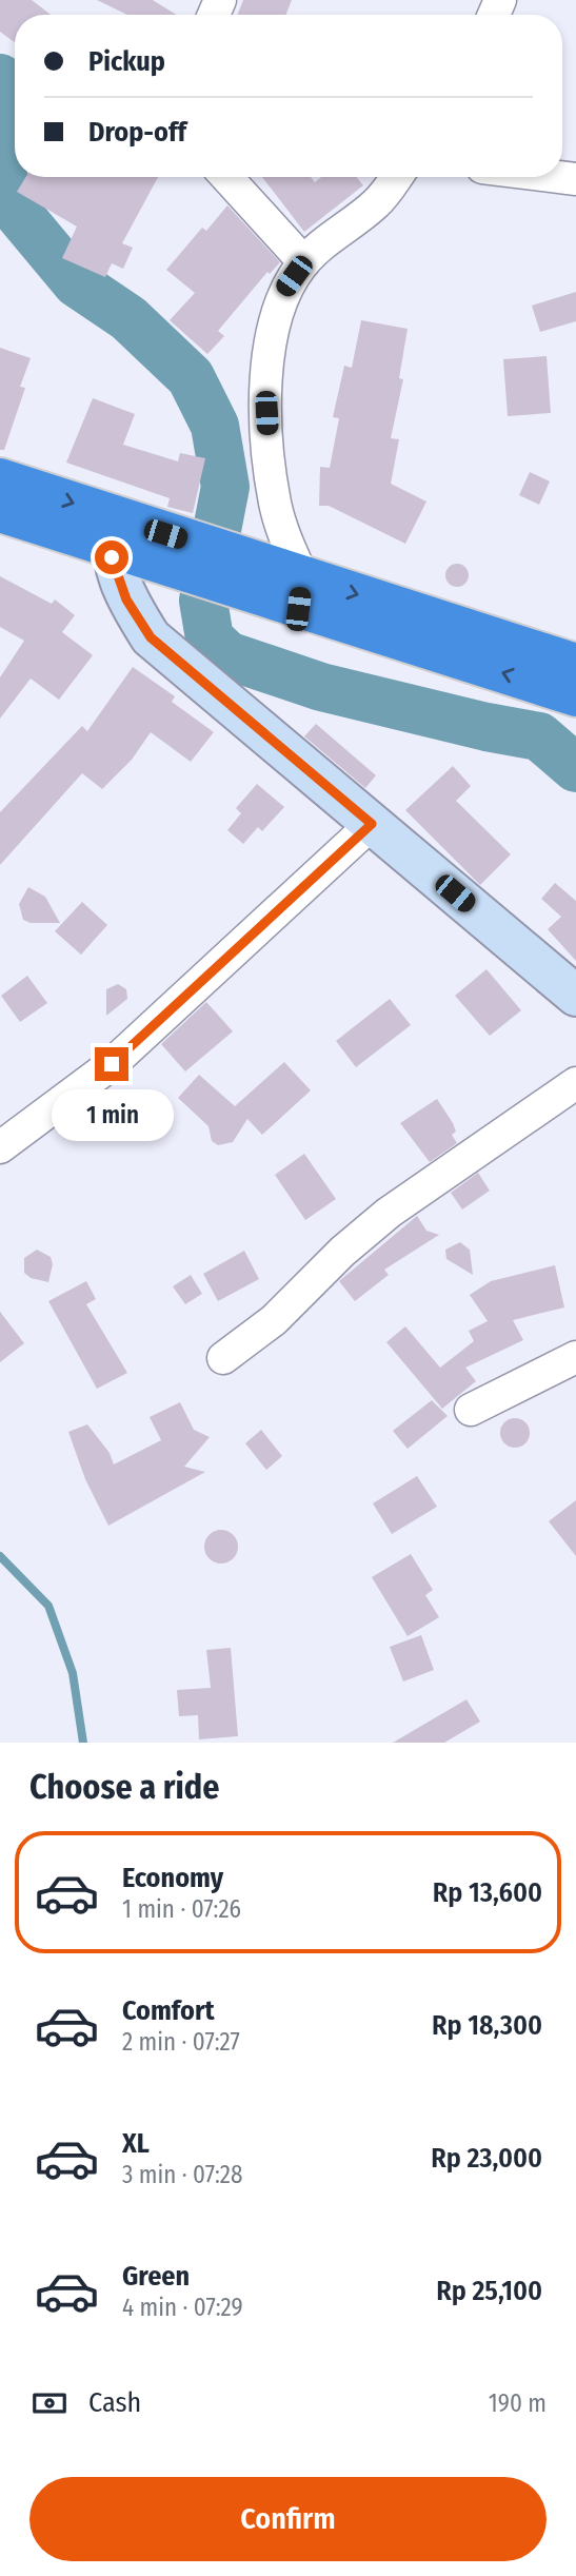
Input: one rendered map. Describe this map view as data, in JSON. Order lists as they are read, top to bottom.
{
  "page": {
    "banner": ["Pickup", "Drop-off"],
    "bubble": "1 min",
    "heading": "Choose a ride",
    "list": [
      {
        "name": "Economy",
        "note": "1 min · 07:26",
        "value": "Rp 13,600"
      },
      {
        "name": "Comfort",
        "note": "2 min · 07:27",
        "value": "Rp 18,300"
      },
      {
        "name": "XL",
        "note": "3 min · 07:28",
        "value": "Rp 23,000"
      },
      {
        "name": "Green",
        "note": "4 min · 07:29",
        "value": "Rp 25,100"
      }
    ],
    "pay": ["Cash", "190 m"],
    "buttons": "Confirm"
  }
}
